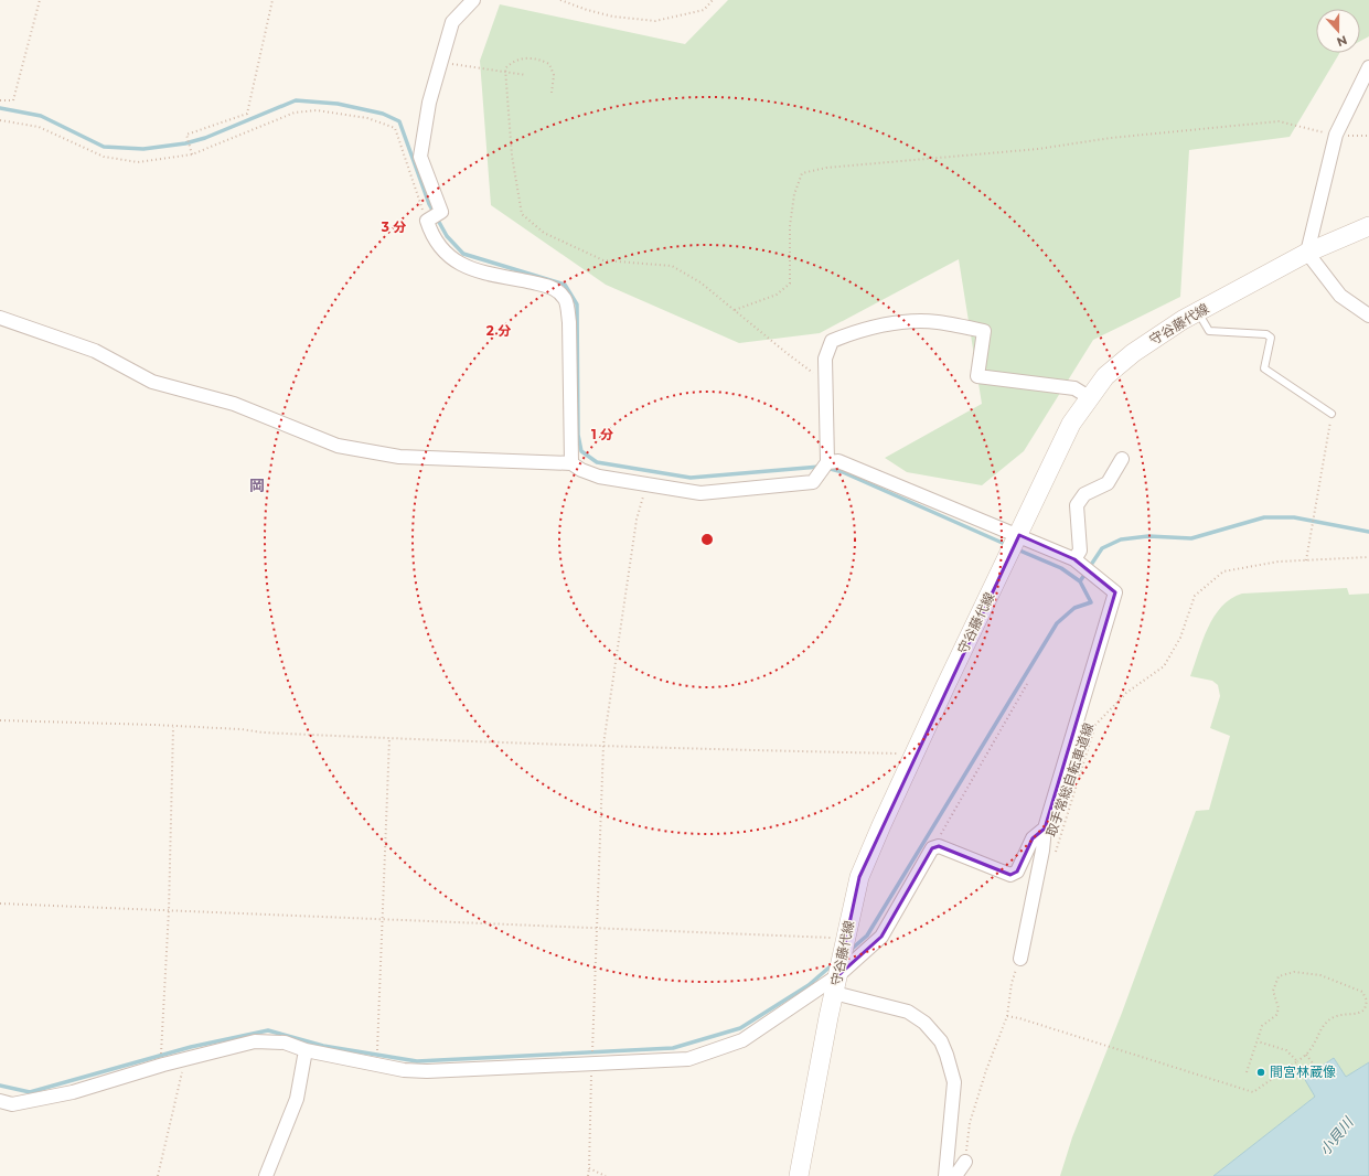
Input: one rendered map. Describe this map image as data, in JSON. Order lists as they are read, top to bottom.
{
  "streets": {
    "main road": ["守谷藤代線"],
    "path": ["取手常総自転車道線"]
  },
  "districts": ["岡"],
  "water": ["小貝川"],
  "places": ["間宮林蔵像"],
  "north": "bottom",
  "rings": ["3 分", "2 分", "1 分"]
}
